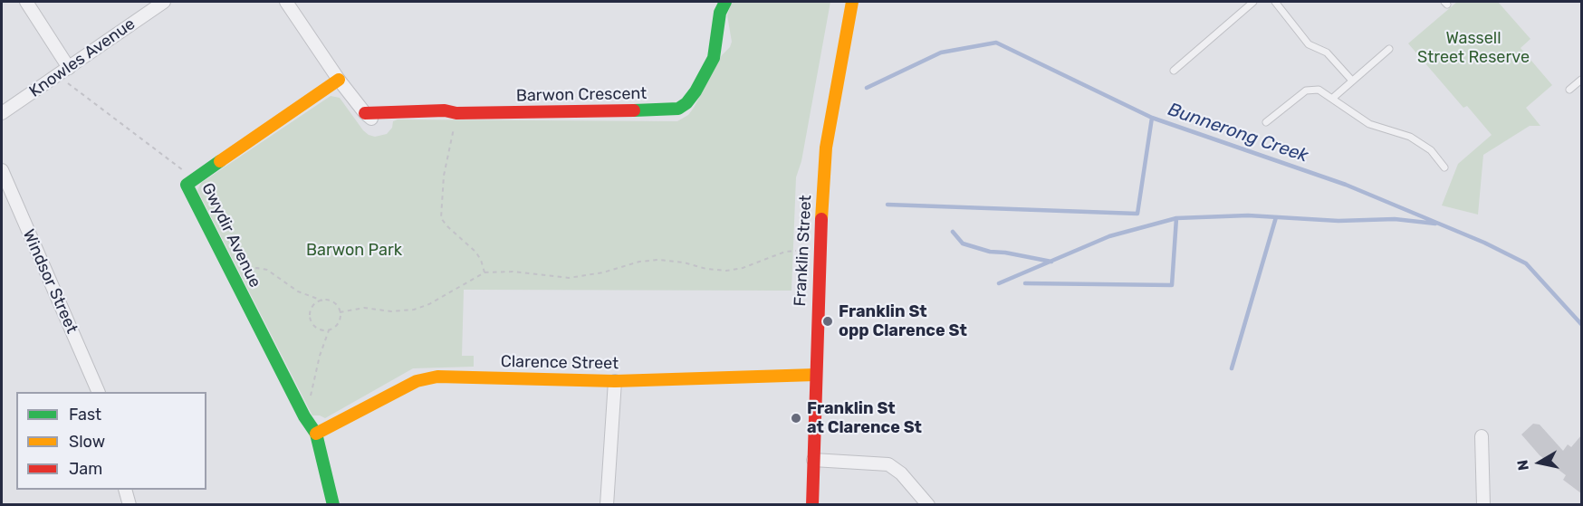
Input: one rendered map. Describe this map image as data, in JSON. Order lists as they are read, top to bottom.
{
  "streets": {
    "street": [
      "Knowles Avenue",
      "Barwon Crescent",
      "Gwydir Avenue",
      "Franklin Street",
      "Windsor Street",
      "Clarence Street"
    ]
  },
  "crossings": [
    ["Barwon Crescent", "Gwydir Avenue"],
    ["Gwydir Avenue", "Clarence Street"],
    ["Franklin Street", "Clarence Street"]
  ],
  "water": ["Bunnerong Creek"],
  "parks": ["Wassell Street Reserve", "Barwon Park"],
  "places": ["Franklin St opp Clarence St", "Franklin St at Clarence St"],
  "legend": ["Fast", "Slow", "Jam"],
  "north": "left"
}
